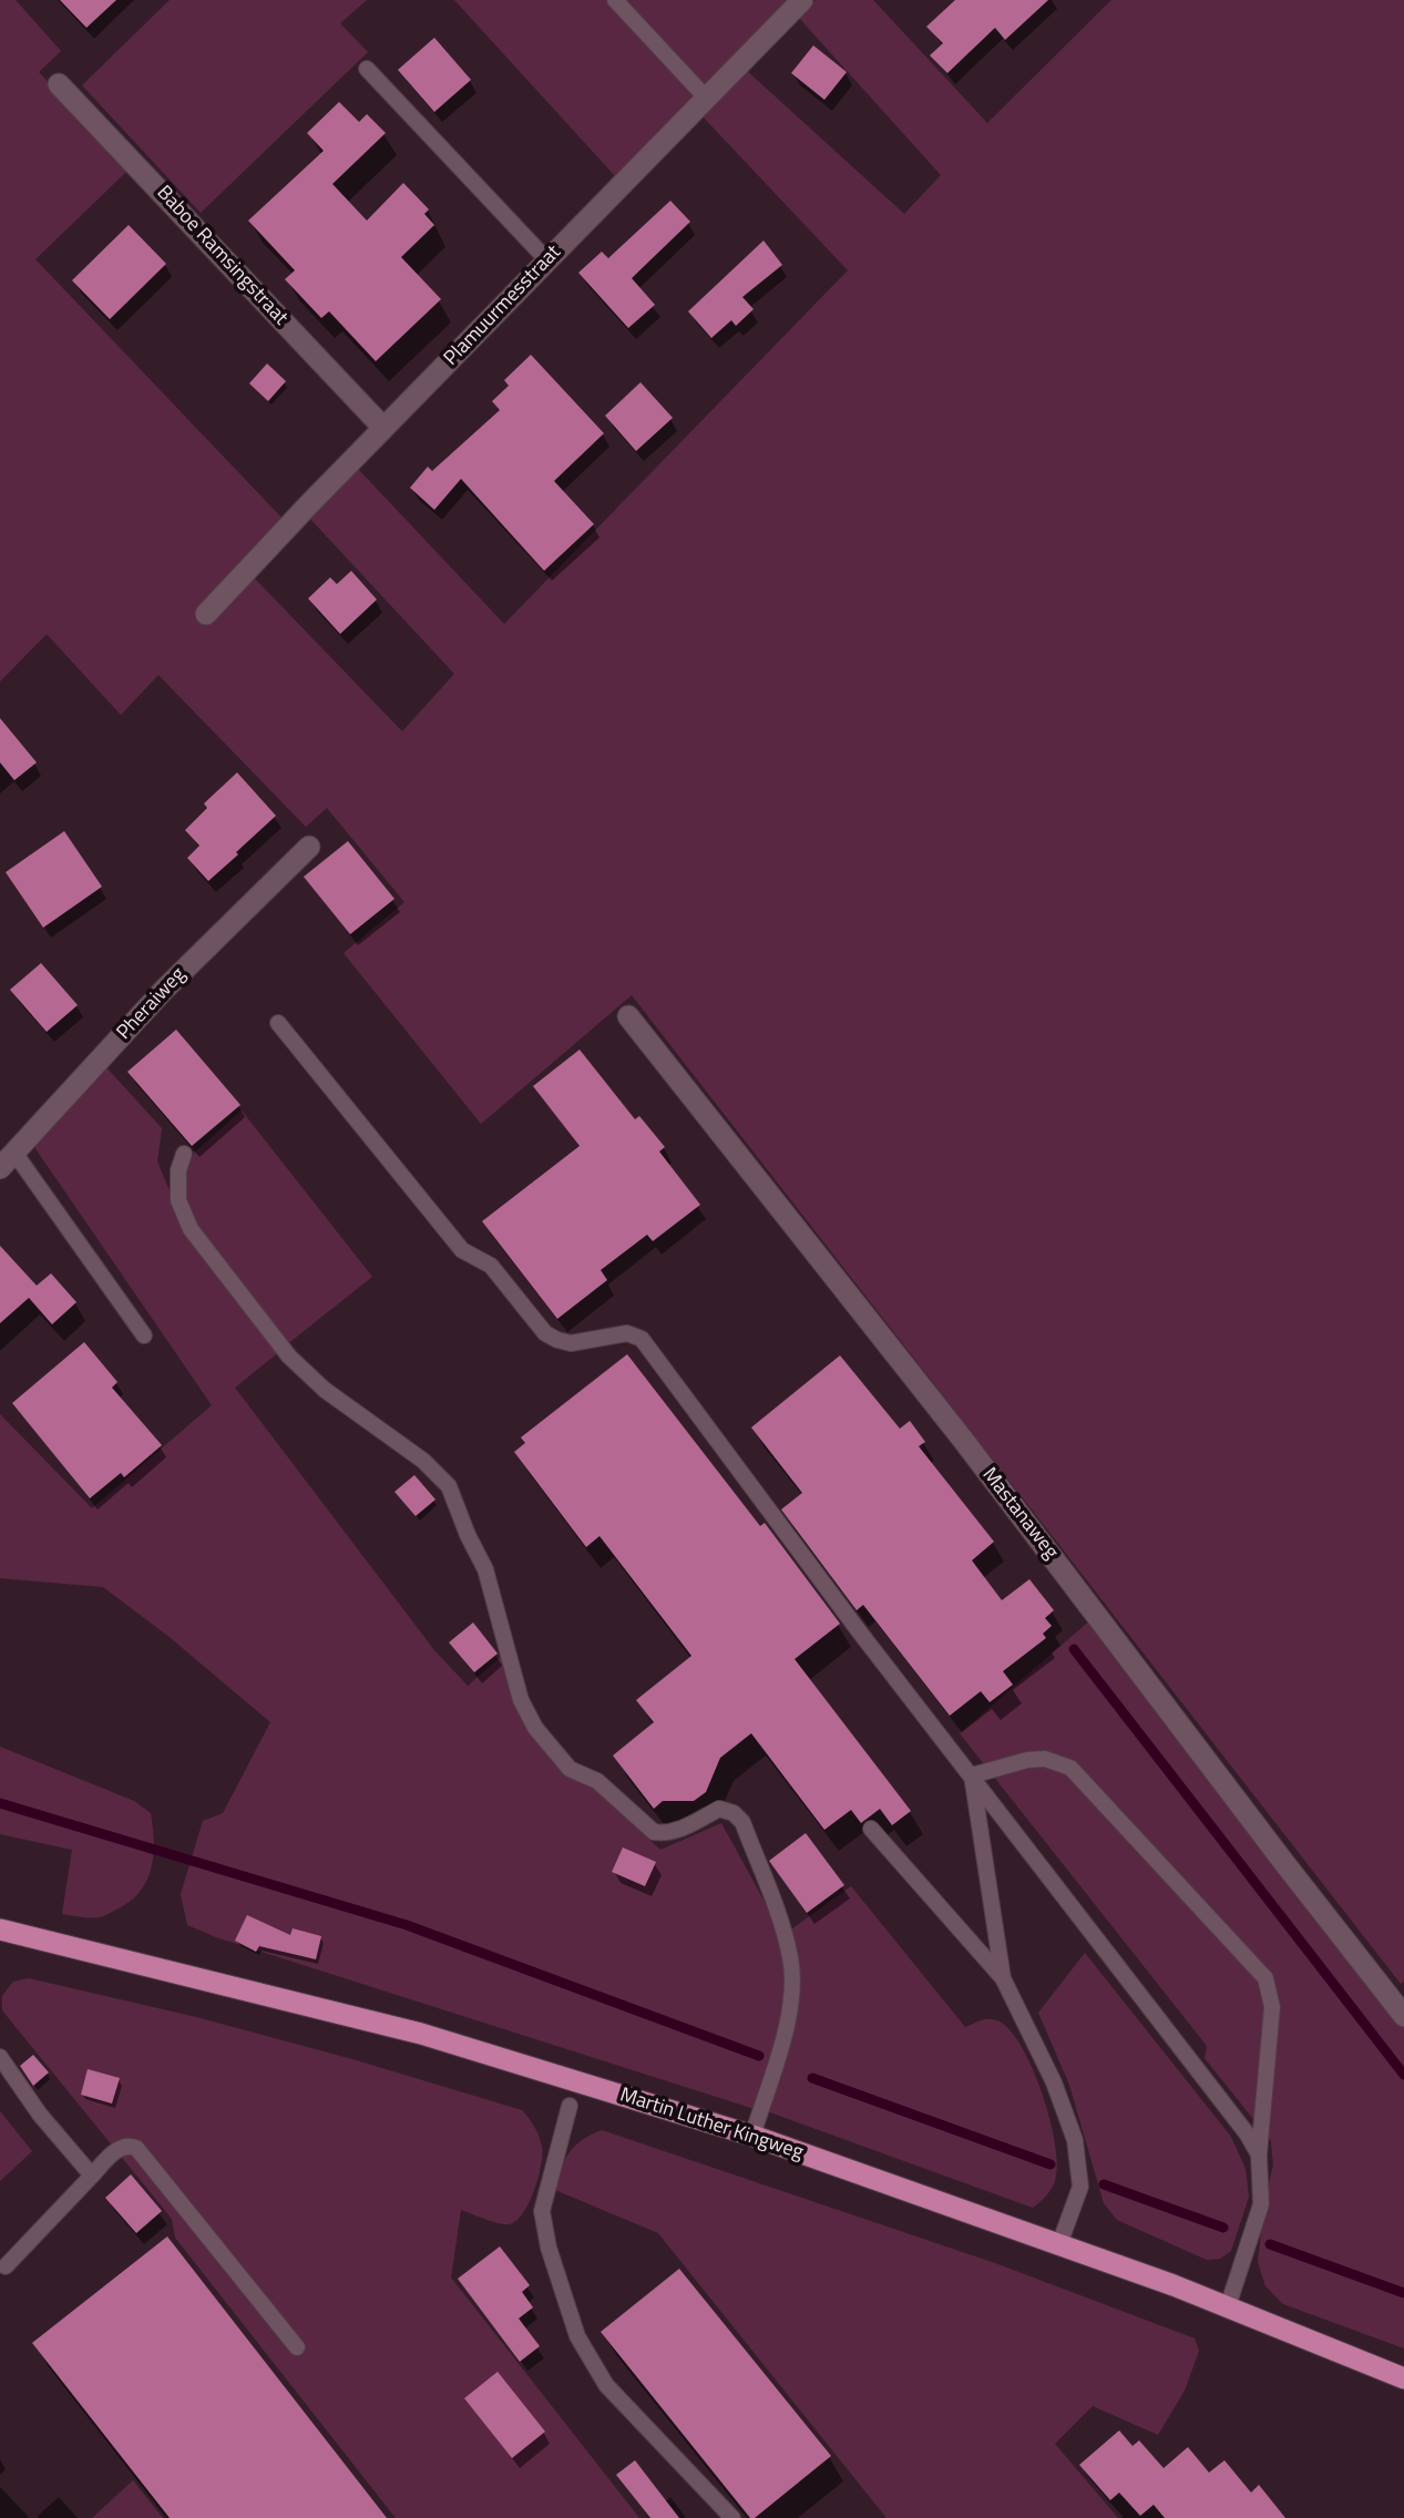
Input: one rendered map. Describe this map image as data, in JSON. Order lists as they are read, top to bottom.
{
  "streets": {
    "main road": ["Martin Luther Kingweg"],
    "street": [
      "Baboe Ramsingstraat",
      "Plamuurmesstraat",
      "Pheraiweg",
      "Mastanaweg"
    ]
  },
  "crossings": [
    ["Baboe Ramsingstraat", "Plamuurmesstraat"]
  ]
}
